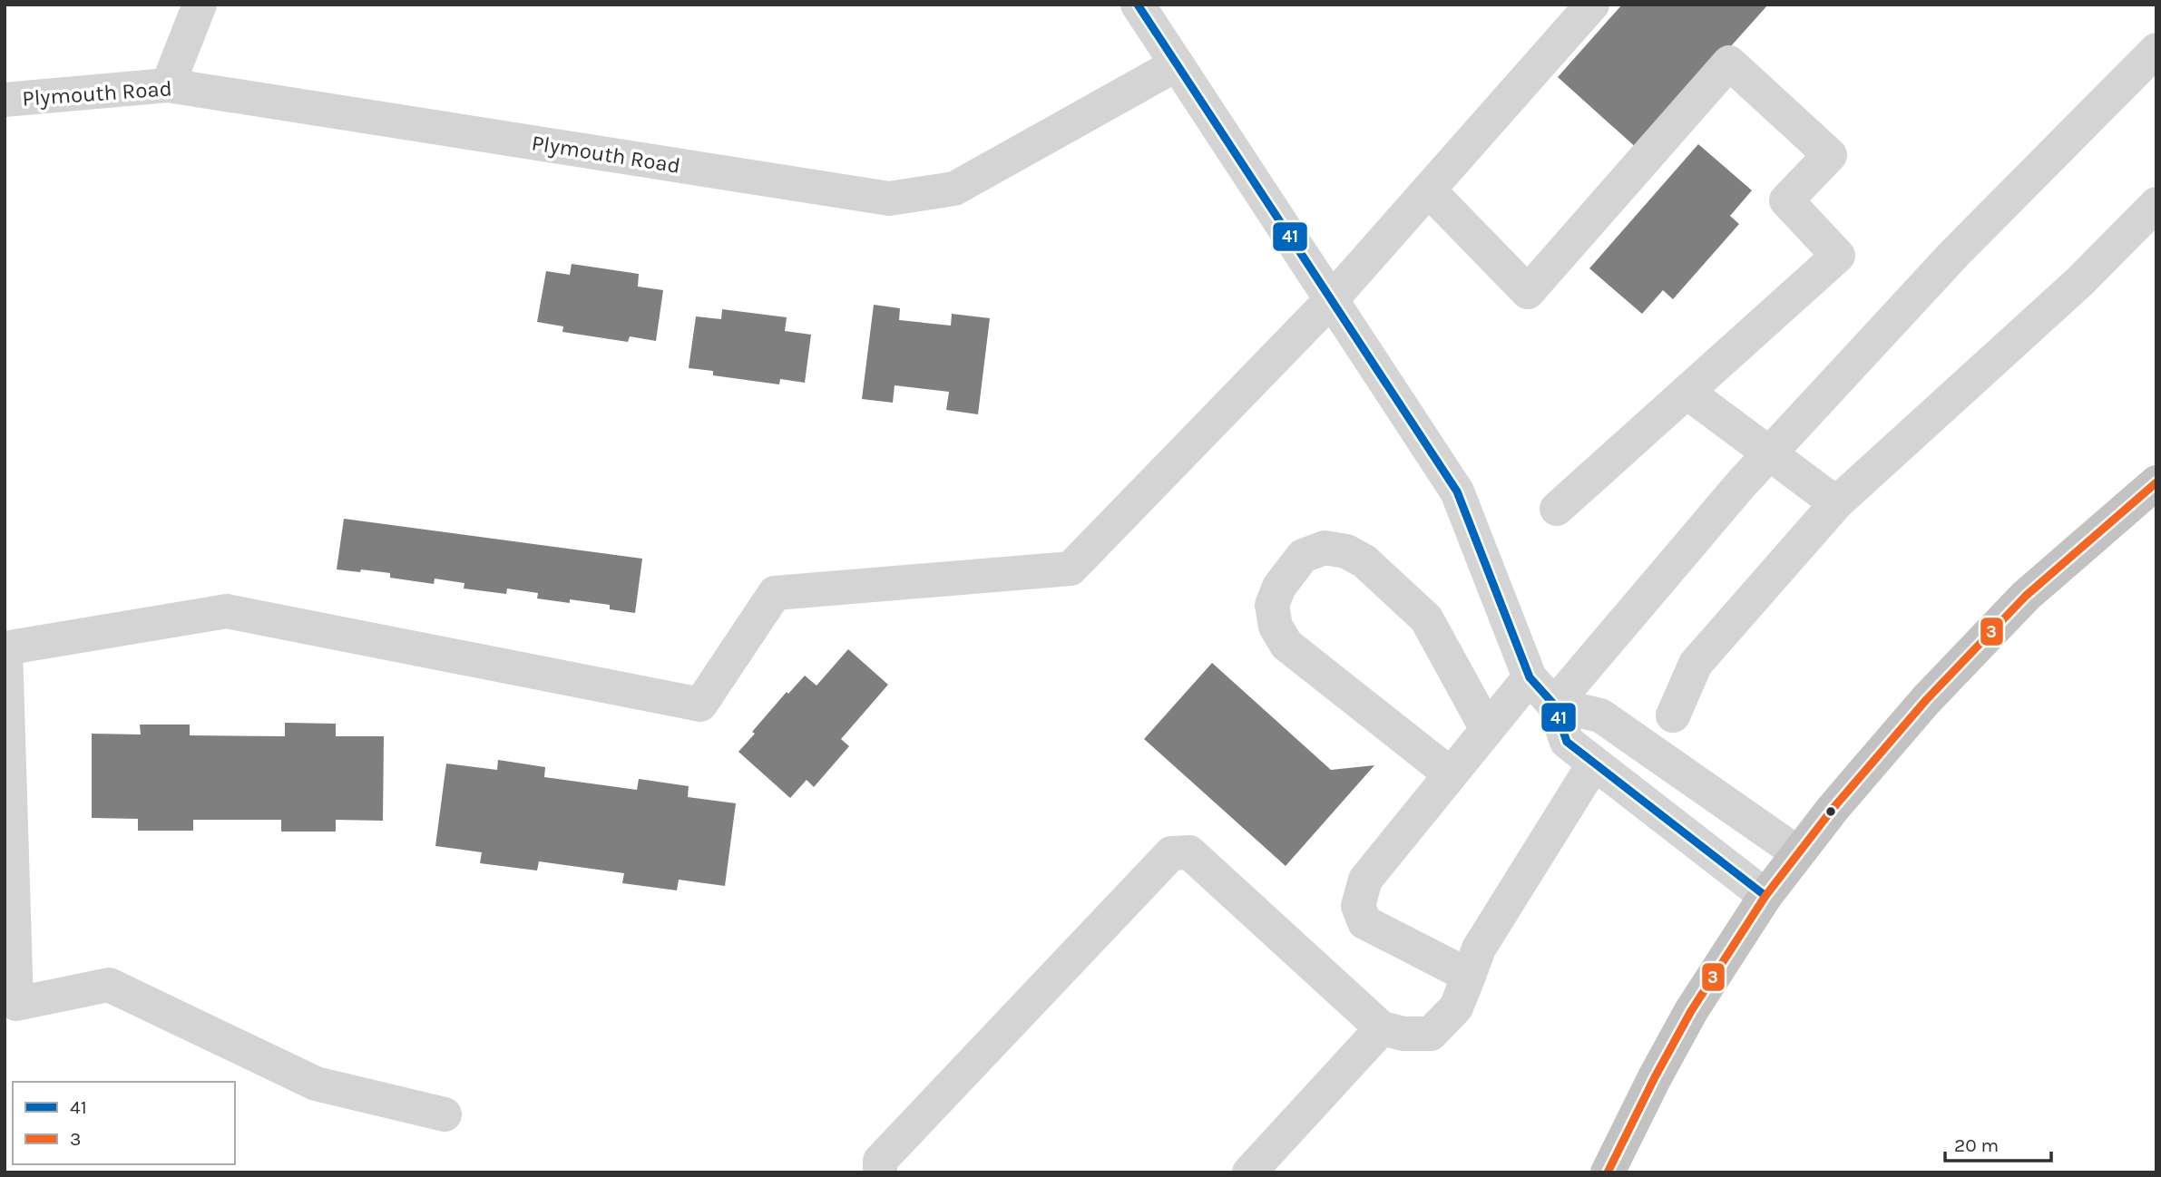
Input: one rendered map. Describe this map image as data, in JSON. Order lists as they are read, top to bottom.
{
  "streets": {
    "street": ["Plymouth Road"]
  },
  "lines": ["transit line 41", "transit line 3"],
  "legend": ["41", "3"],
  "scale_bar": "20 m"
}
